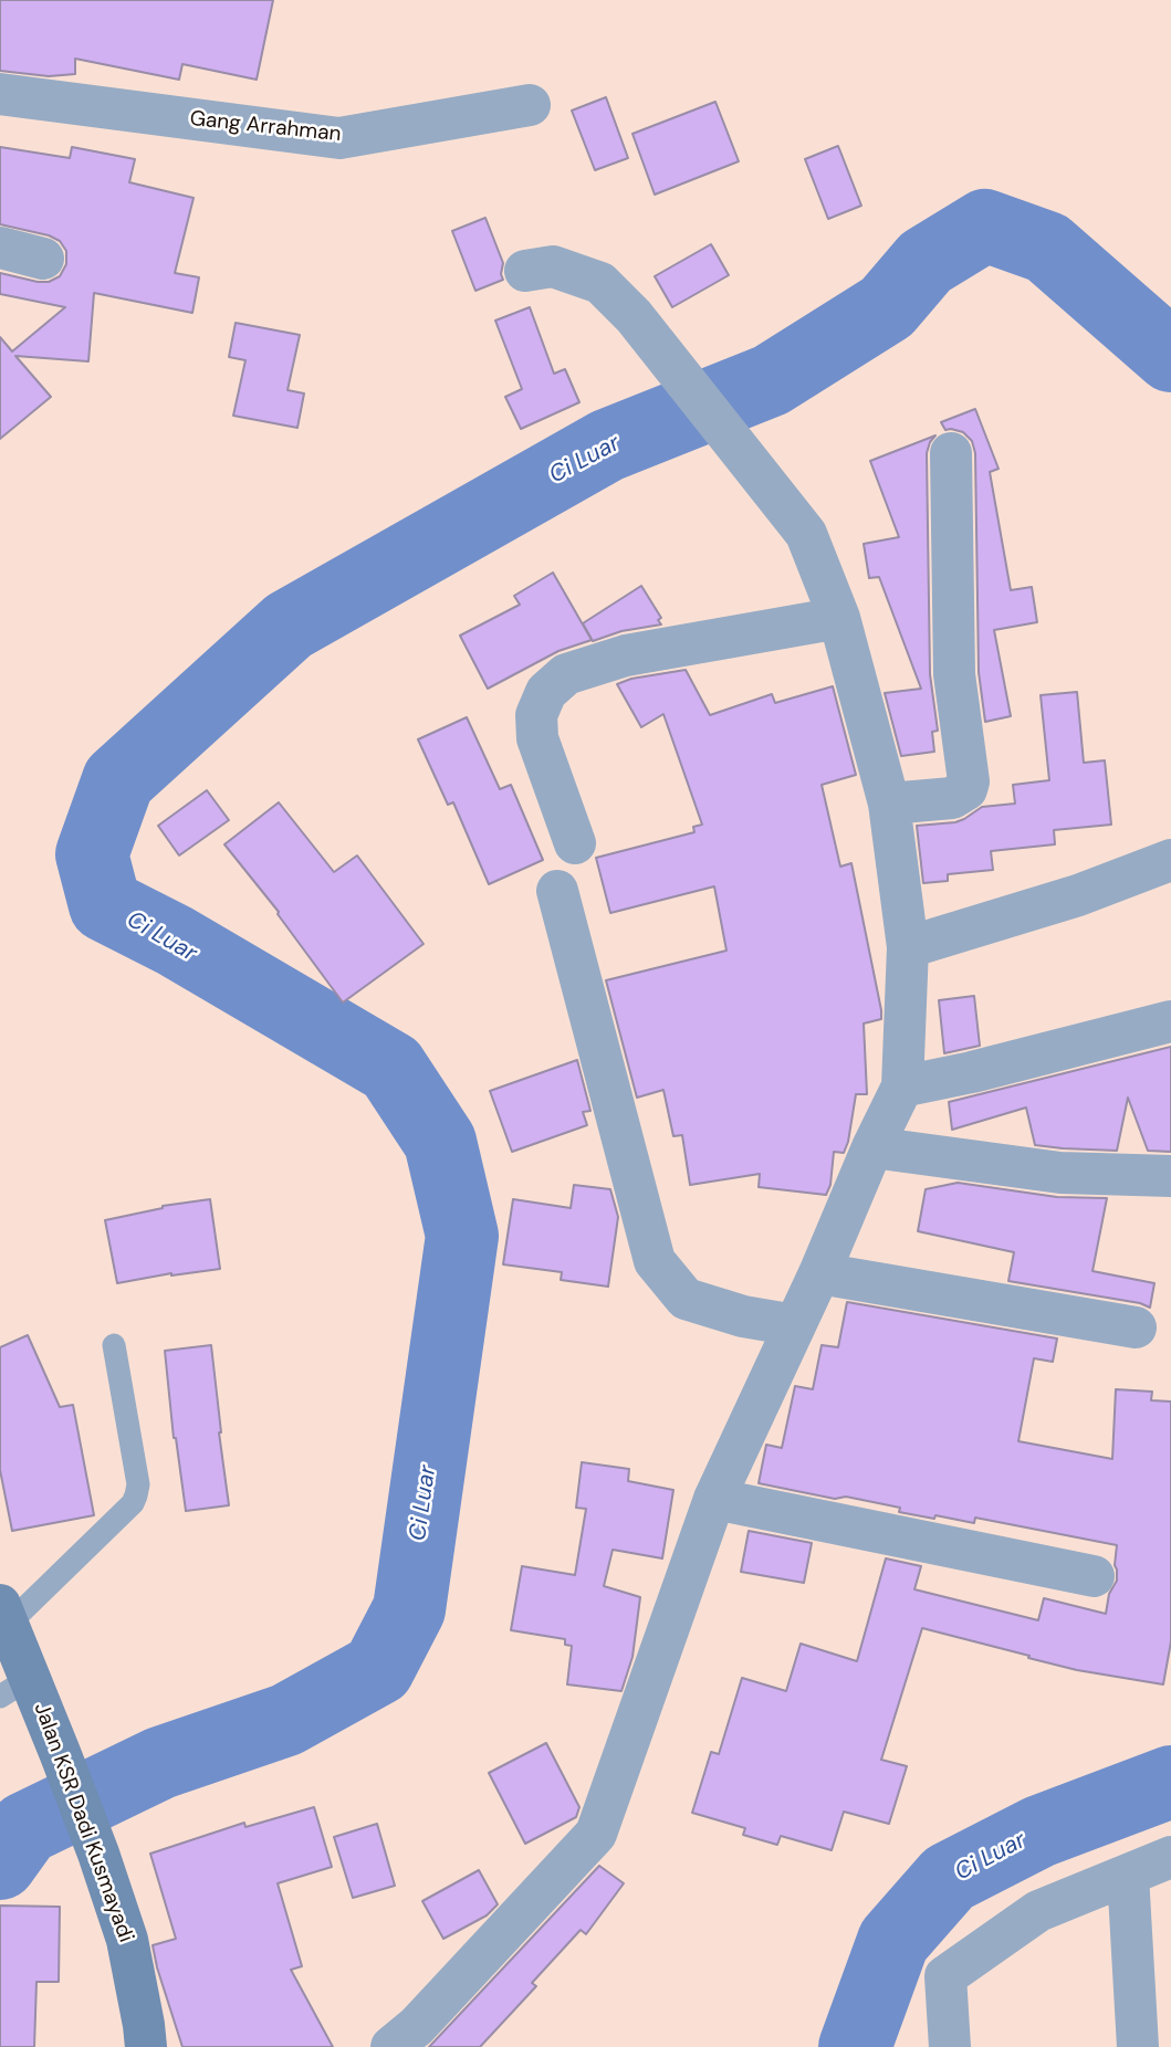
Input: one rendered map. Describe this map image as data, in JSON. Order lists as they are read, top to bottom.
{
  "streets": {
    "main road": ["Jalan KSR Dadi Kusmayadi"],
    "street": ["Gang Arrahman"]
  },
  "water": ["Ci Luar"]
}
